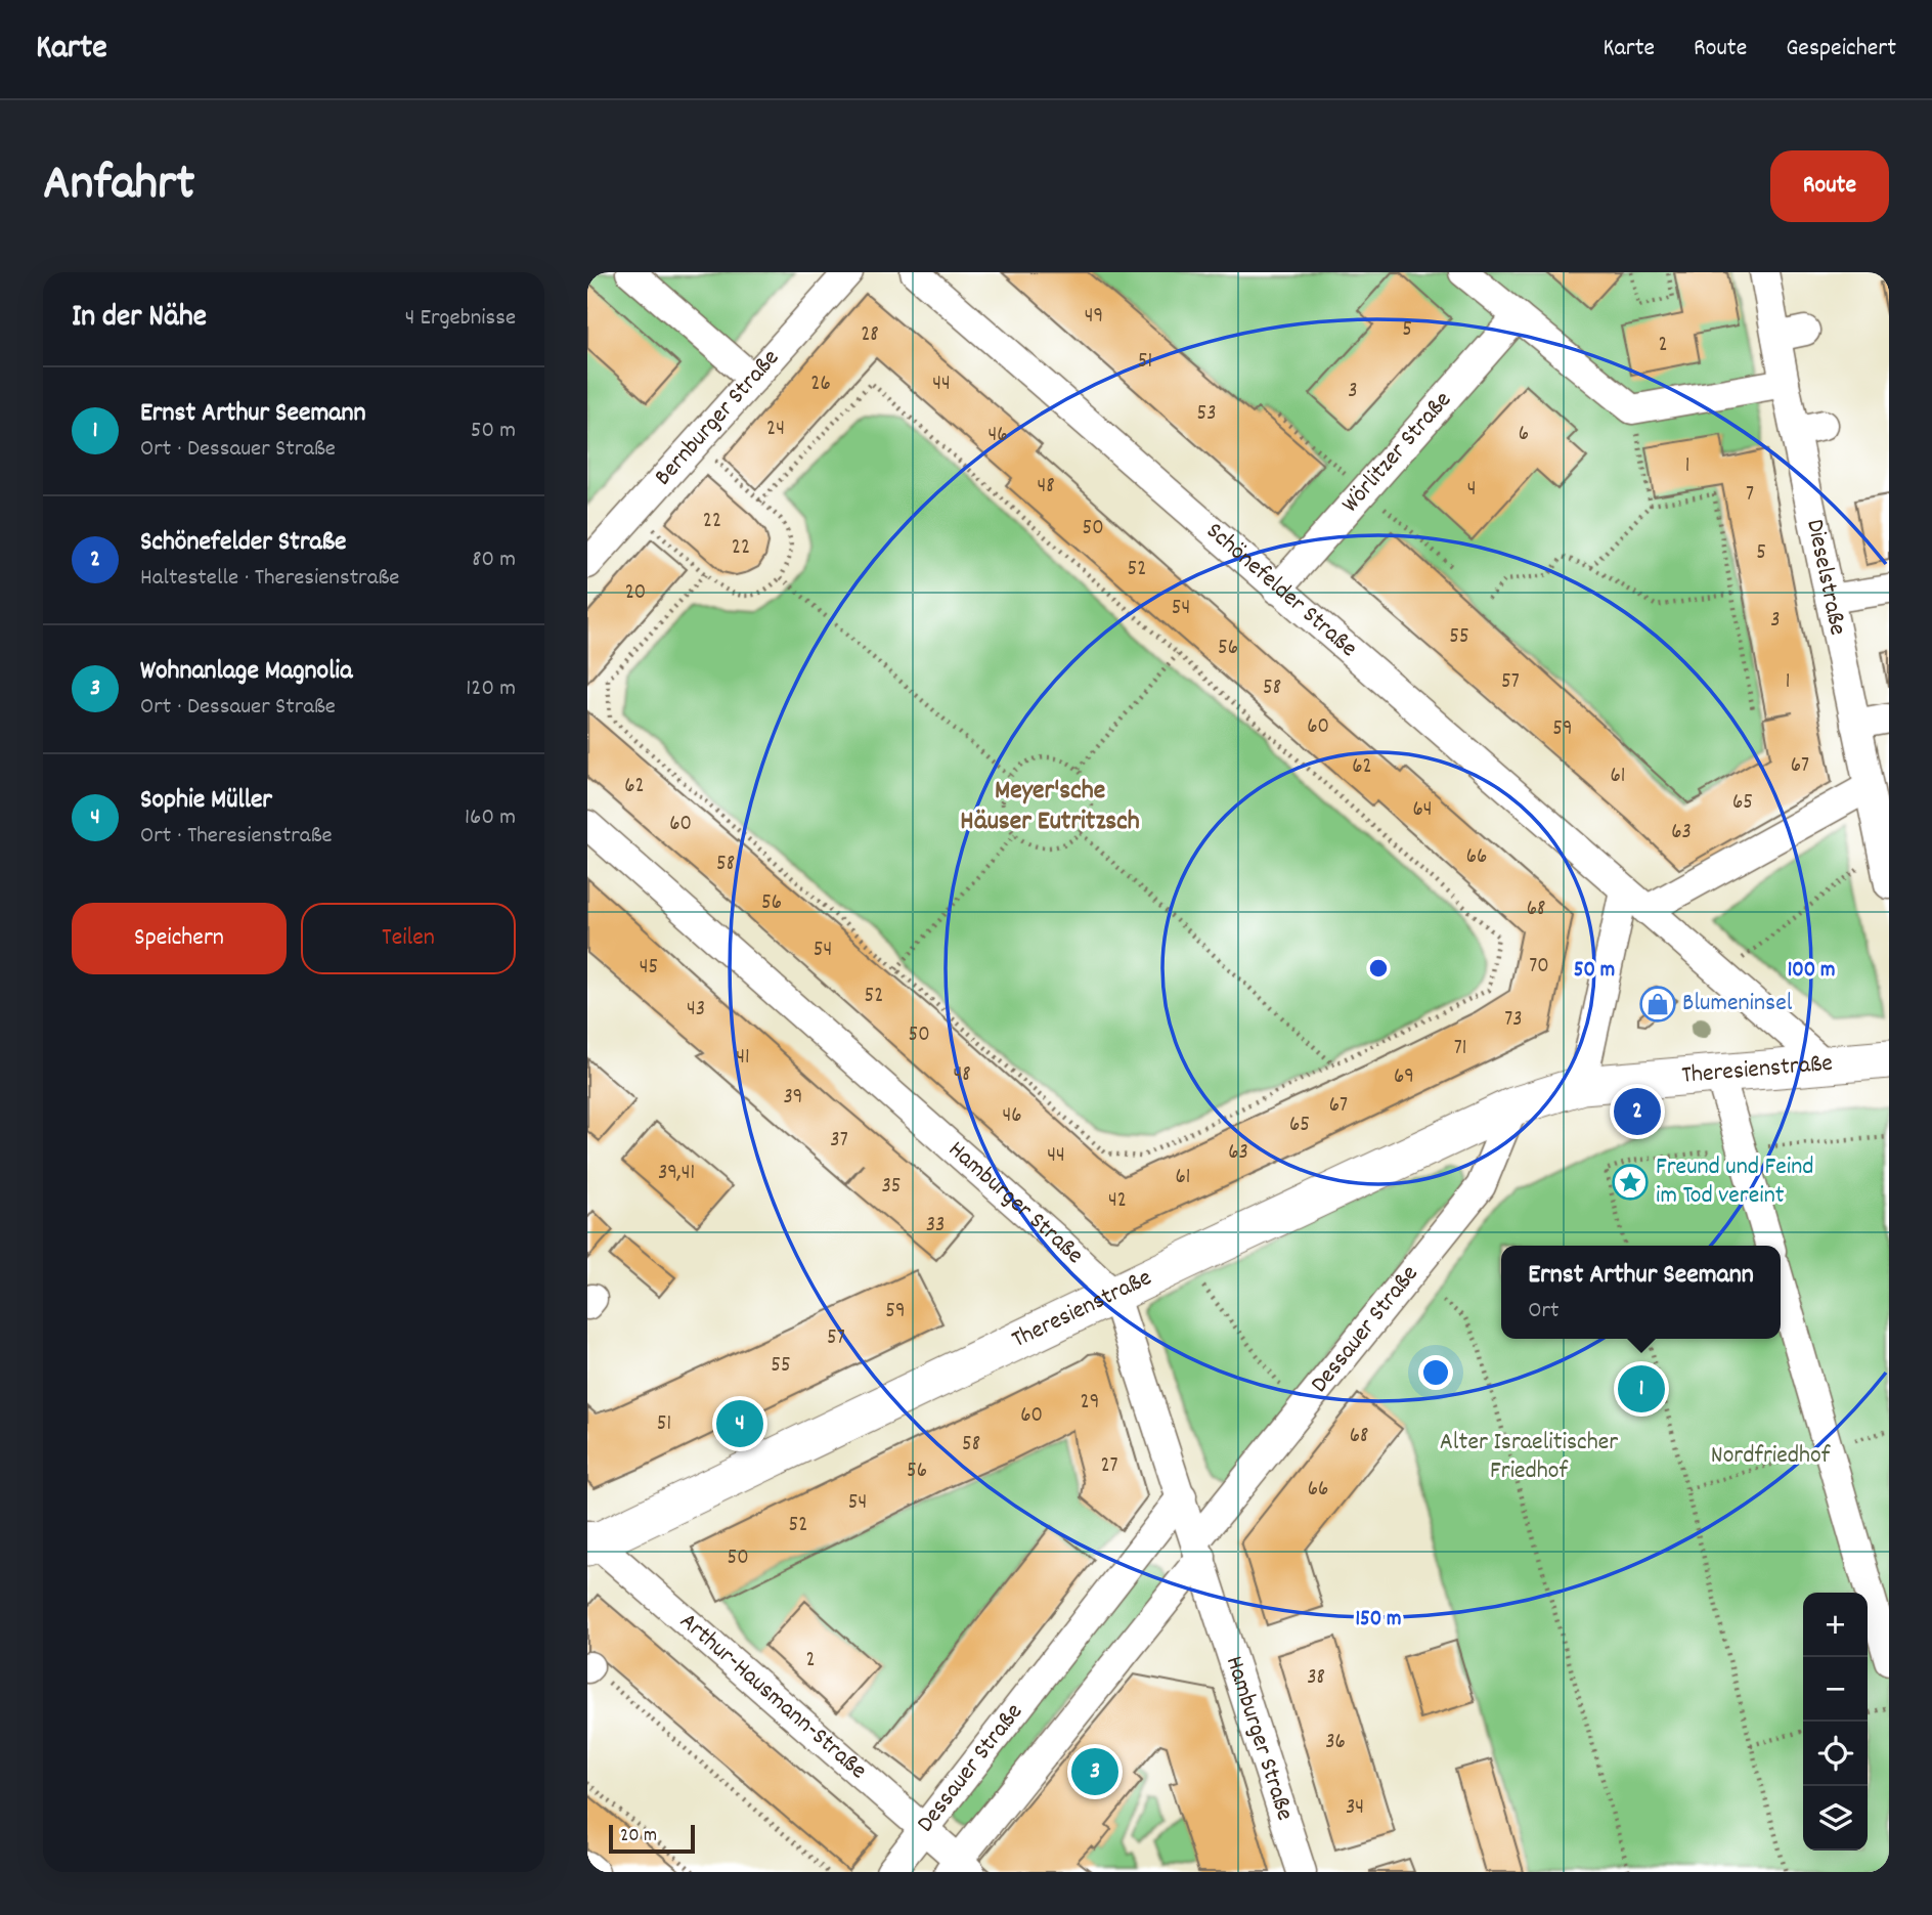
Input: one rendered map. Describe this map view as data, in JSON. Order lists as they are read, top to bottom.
{
  "streets": {
    "main road": ["Theresienstraße"],
    "street": [
      "Bernburger Straße",
      "Wörlitzer Straße",
      "Dieselstraße",
      "Schönefelder Straße",
      "Hamburger Straße",
      "Dessauer Straße",
      "Arthur-Hausmann-Straße"
    ]
  },
  "crossings": [
    ["Wörlitzer Straße", "Schönefelder Straße"],
    ["Schönefelder Straße", "Theresienstraße"],
    ["Theresienstraße", "Hamburger Straße"],
    ["Theresienstraße", "Dessauer Straße"],
    ["Theresienstraße", "Arthur-Hausmann-Straße"],
    ["Hamburger Straße", "Dessauer Straße"],
    ["Dessauer Straße", "Arthur-Hausmann-Straße"]
  ],
  "districts": ["Meyer'sche Häuser Eutritzsch"],
  "parks": ["Alter Israelitischer Friedhof", "Nordfriedhof"],
  "places": {
    "shop": ["Blumeninsel"],
    "place": ["Freund und Feind im Tod vereint"]
  },
  "house_numbers": [
    "49",
    "5",
    "28",
    "2",
    "51",
    "26",
    "44",
    "3",
    "53",
    "24",
    "6",
    "46",
    "1",
    "48",
    "4",
    "7",
    "22",
    "50",
    "22",
    "5",
    "52",
    "20",
    "54",
    "3",
    "55",
    "56",
    "57",
    "1",
    "58",
    "60",
    "59",
    "67",
    "62",
    "61",
    "62",
    "65",
    "64",
    "60",
    "63",
    "66",
    "58",
    "56",
    "68",
    "54",
    "70",
    "45",
    "52",
    "43",
    "73",
    "50",
    "71",
    "41",
    "48",
    "69",
    "39",
    "67",
    "46",
    "65",
    "37",
    "63",
    "44",
    "39,41",
    "61",
    "35",
    "42",
    "33",
    "59",
    "57",
    "55",
    "29",
    "60",
    "51",
    "68",
    "58",
    "27",
    "56",
    "66",
    "54",
    "52",
    "50",
    "2",
    "38",
    "36",
    "34"
  ],
  "scale_bar": "20 m",
  "page": {
    "header": "Karte",
    "nav": ["Karte", "Route", "Gespeichert"],
    "title": "Anfahrt",
    "buttons": [
      "Route",
      ["Speichern", "Teilen"]
    ],
    "heading": ["In der Nähe", "4 Ergebnisse"],
    "list": [
      {
        "mark": "1",
        "name": "Ernst Arthur Seemann",
        "note": "Ort · Dessauer Straße",
        "value": "50 m"
      },
      {
        "mark": "2",
        "name": "Schönefelder Straße",
        "note": "Haltestelle · Theresienstraße",
        "value": "80 m"
      },
      {
        "mark": "3",
        "name": "Wohnanlage Magnolia",
        "note": "Ort · Dessauer Straße",
        "value": "120 m"
      },
      {
        "mark": "4",
        "name": "Sophie Müller",
        "note": "Ort · Theresienstraße",
        "value": "160 m"
      }
    ],
    "pins": [
      "2",
      "1",
      "4",
      "3"
    ],
    "popup": ["Ernst Arthur Seemann", "Ort"],
    "map_buttons": ["+", "−"],
    "scale": "20 m"
  },
  "rings": ["50 m", "100 m", "150 m"]
}
